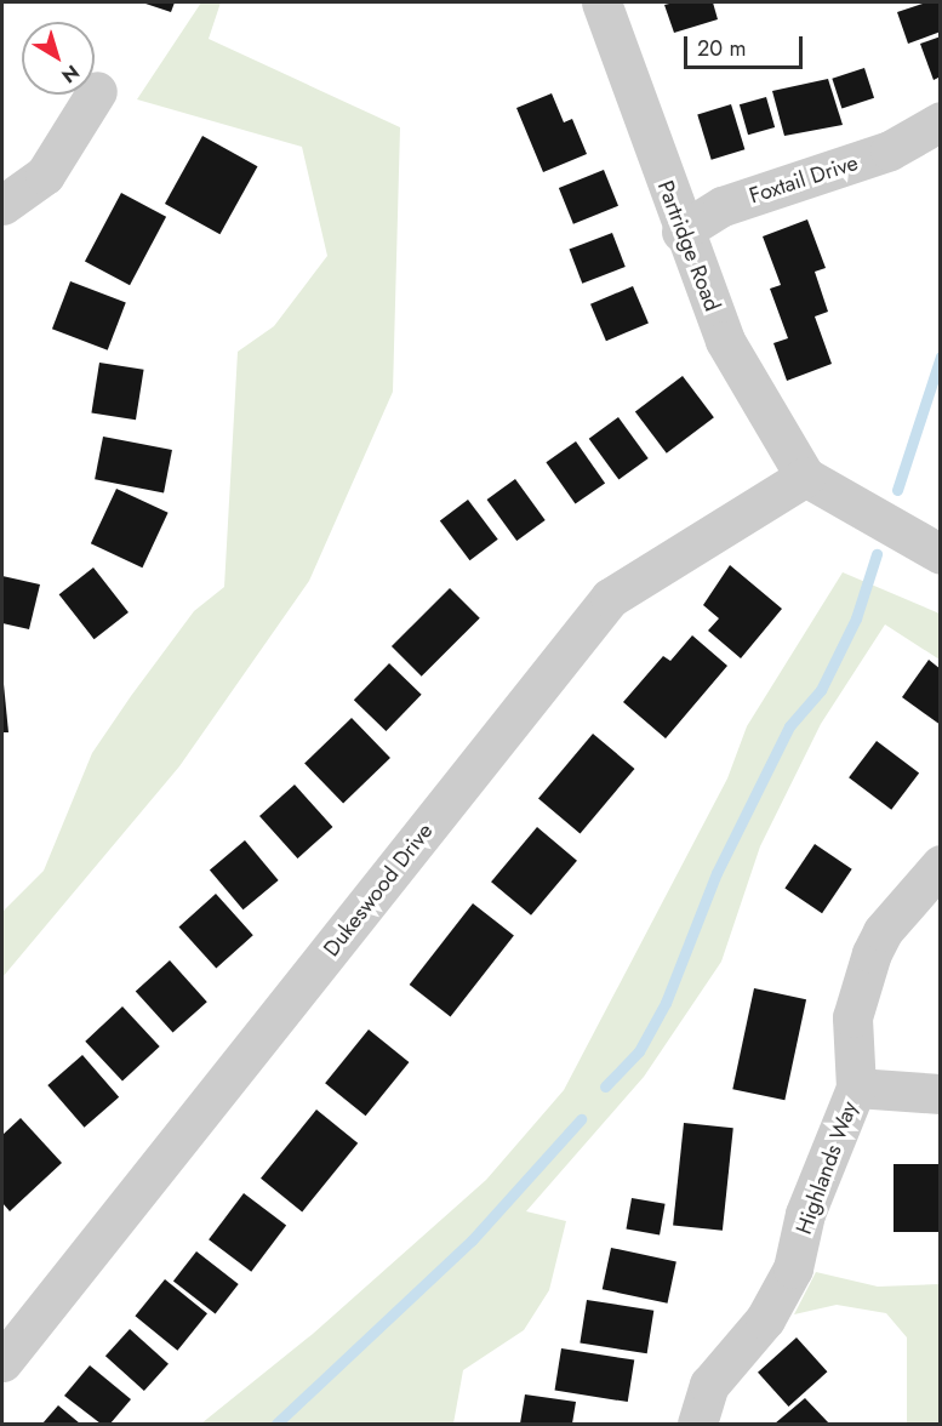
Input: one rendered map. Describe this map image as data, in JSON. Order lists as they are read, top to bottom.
{
  "streets": {
    "street": [
      "Foxtail Drive",
      "Partridge Road",
      "Dukeswood Drive",
      "Highlands Way"
    ]
  },
  "crossings": [
    ["Foxtail Drive", "Partridge Road"],
    ["Partridge Road", "Dukeswood Drive"]
  ],
  "scale_bar": "20 m",
  "north": "bottom right"
}
